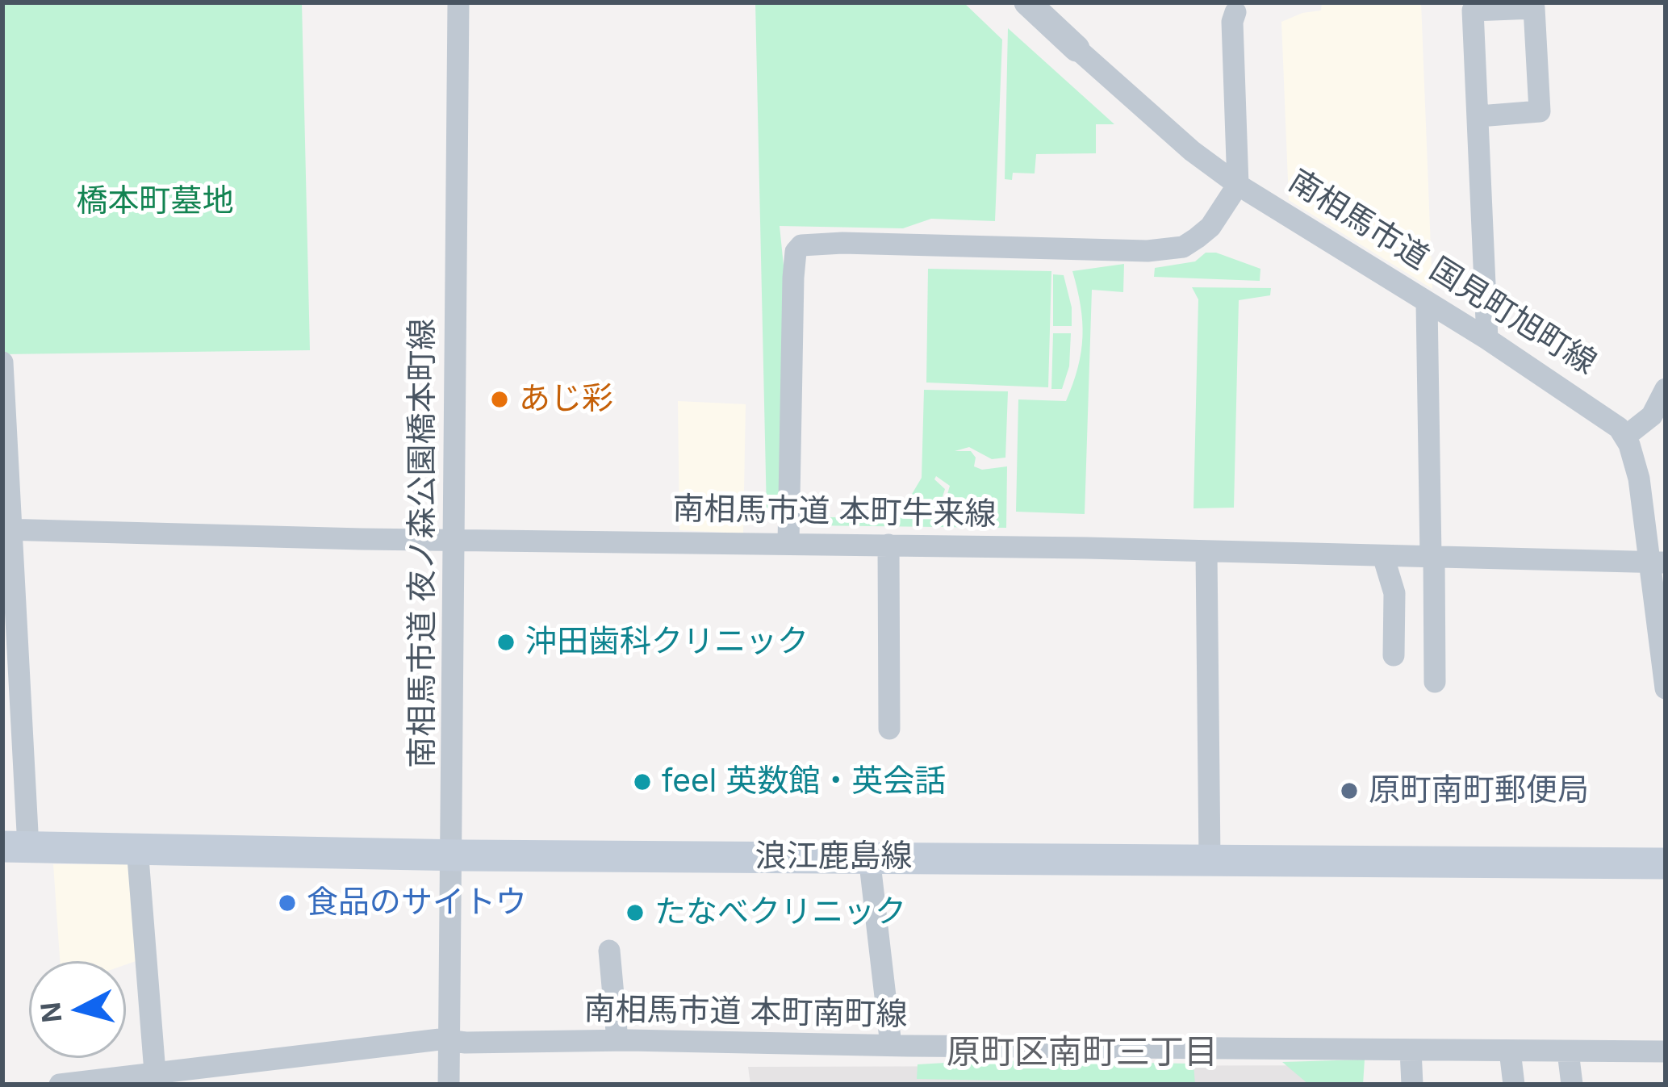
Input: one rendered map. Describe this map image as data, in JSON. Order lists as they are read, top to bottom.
{
  "streets": {
    "main road": ["浪江鹿島線"],
    "street": [
      "南相馬市道 国見町旭町線",
      "南相馬市道 本町牛来線",
      "南相馬市道 夜ノ森公園橋本町線",
      "南相馬市道 本町南町線"
    ]
  },
  "crossings": [
    ["南相馬市道 本町牛来線", "南相馬市道 夜ノ森公園橋本町線"],
    ["南相馬市道 夜ノ森公園橋本町線", "浪江鹿島線"],
    ["南相馬市道 夜ノ森公園橋本町線", "南相馬市道 本町南町線"]
  ],
  "districts": ["原町区南町三丁目"],
  "parks": ["橋本町墓地"],
  "places": [
    "あじ彩",
    "沖田歯科クリニック",
    "feel 英数館・英会話",
    "原町南町郵便局",
    "食品のサイトウ",
    "たなべクリニック"
  ],
  "north": "left"
}
